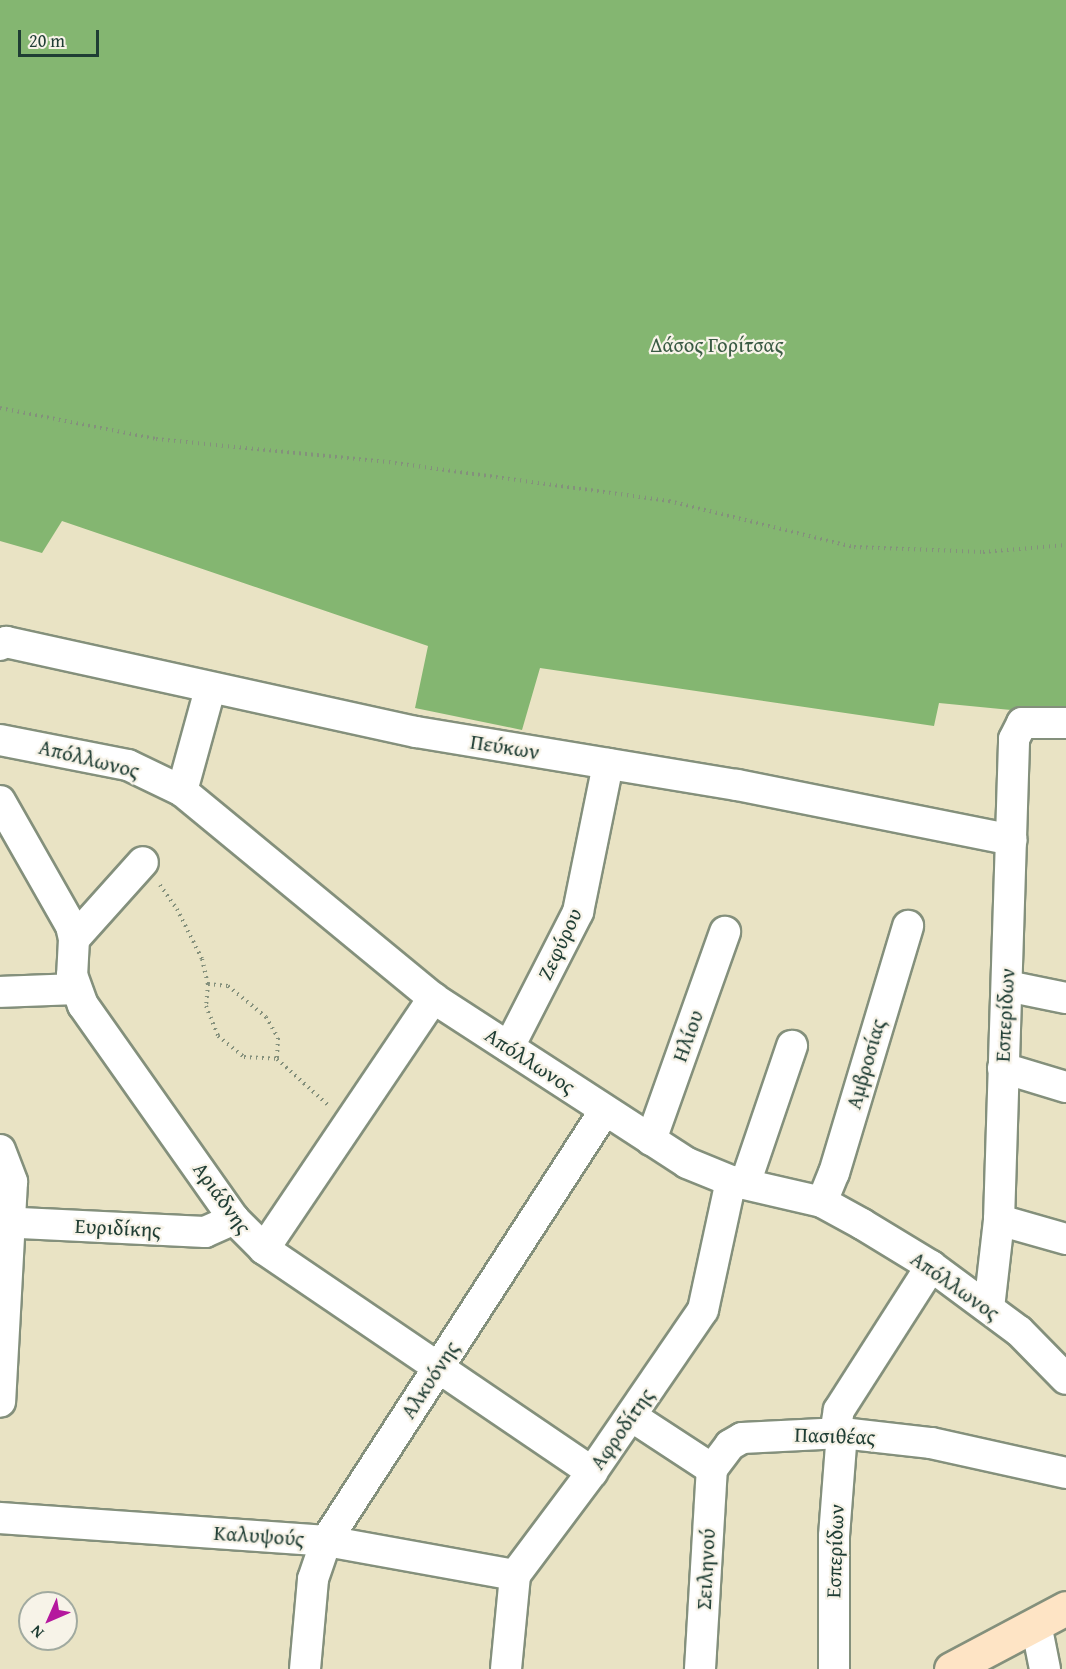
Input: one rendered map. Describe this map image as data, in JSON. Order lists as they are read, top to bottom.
{
  "streets": {
    "street": [
      "Πεύκων",
      "Απόλλωνος",
      "Ζεφύρου",
      "Εσπερίδων",
      "Ηλίου",
      "Αμβροσίας",
      "Αριάδνης",
      "Ευριδίκης",
      "Αλκυόνης",
      "Αφροδίτης",
      "Πασιθέας",
      "Καλυψούς",
      "Σειληνού"
    ]
  },
  "crossings": [
    ["Πεύκων", "Ζεφύρου"],
    ["Πεύκων", "Εσπερίδων"],
    ["Απόλλωνος", "Ζεφύρου"],
    ["Απόλλωνος", "Εσπερίδων"],
    ["Απόλλωνος", "Ηλίου"],
    ["Απόλλωνος", "Αμβροσίας"],
    ["Απόλλωνος", "Αλκυόνης"],
    ["Απόλλωνος", "Αφροδίτης"],
    ["Εσπερίδων", "Πασιθέας"],
    ["Αριάδνης", "Ευριδίκης"],
    ["Αριάδνης", "Αλκυόνης"],
    ["Αριάδνης", "Αφροδίτης"],
    ["Αλκυόνης", "Καλυψούς"],
    ["Αφροδίτης", "Καλυψούς"],
    ["Πασιθέας", "Σειληνού"]
  ],
  "parks": ["Δάσος Γορίτσας"],
  "scale_bar": "20 m",
  "north": "bottom left"
}
